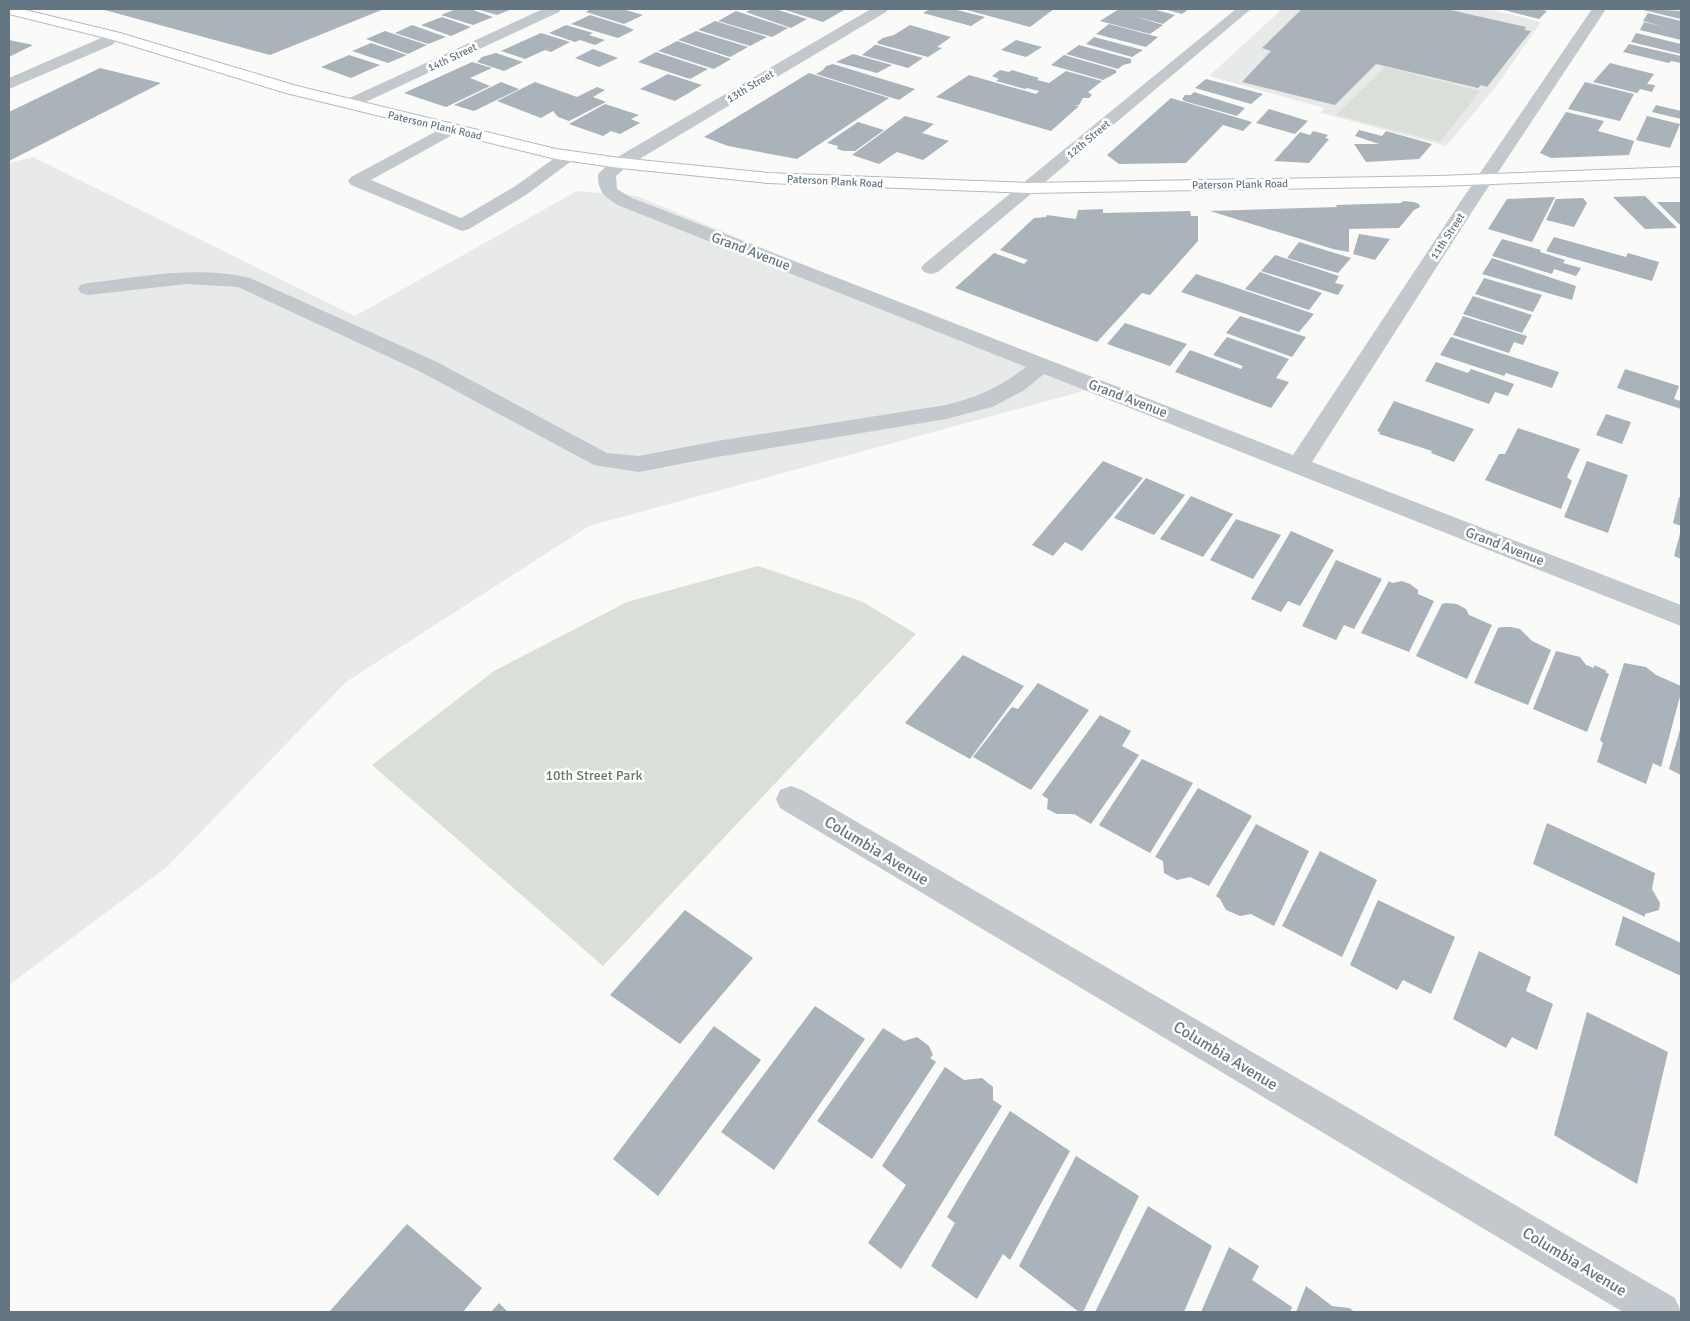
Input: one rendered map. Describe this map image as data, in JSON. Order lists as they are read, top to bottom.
{
  "streets": {
    "main road": ["Paterson Plank Road"],
    "street": [
      "14th Street",
      "13th Street",
      "12th Street",
      "11th Street",
      "Grand Avenue",
      "Columbia Avenue"
    ]
  },
  "crossings": [
    ["14th Street", "Paterson Plank Road"],
    ["13th Street", "Paterson Plank Road"],
    ["13th Street", "Grand Avenue"],
    ["Paterson Plank Road", "12th Street"],
    ["Paterson Plank Road", "11th Street"],
    ["Paterson Plank Road", "Grand Avenue"],
    ["11th Street", "Grand Avenue"]
  ],
  "parks": ["10th Street Park"]
}
